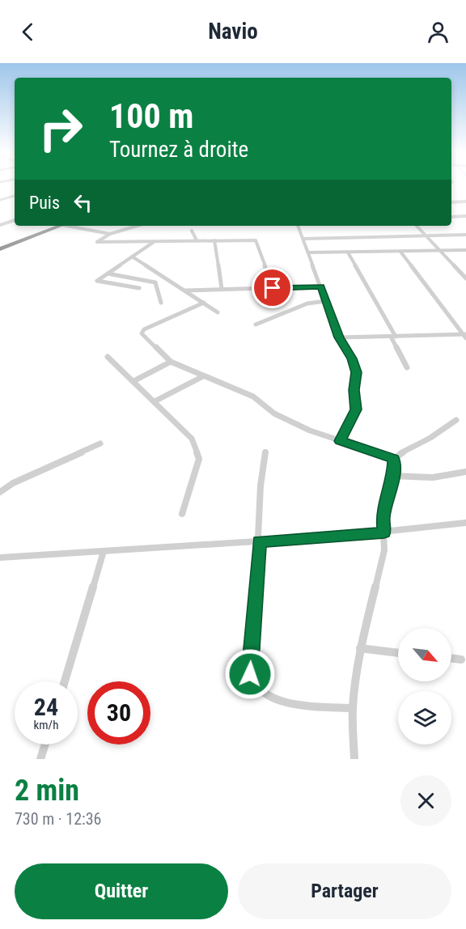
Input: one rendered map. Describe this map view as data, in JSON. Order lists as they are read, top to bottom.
{
  "north": "bottom right",
  "page": {
    "header": "Navio",
    "turn": ["100 m", "Tournez à droite"],
    "then": "Puis",
    "speed": "24 km/h",
    "limit": "30",
    "heading": ["2 min", "730 m · 12:36"],
    "buttons": ["Quitter", "Partager"]
  }
}
